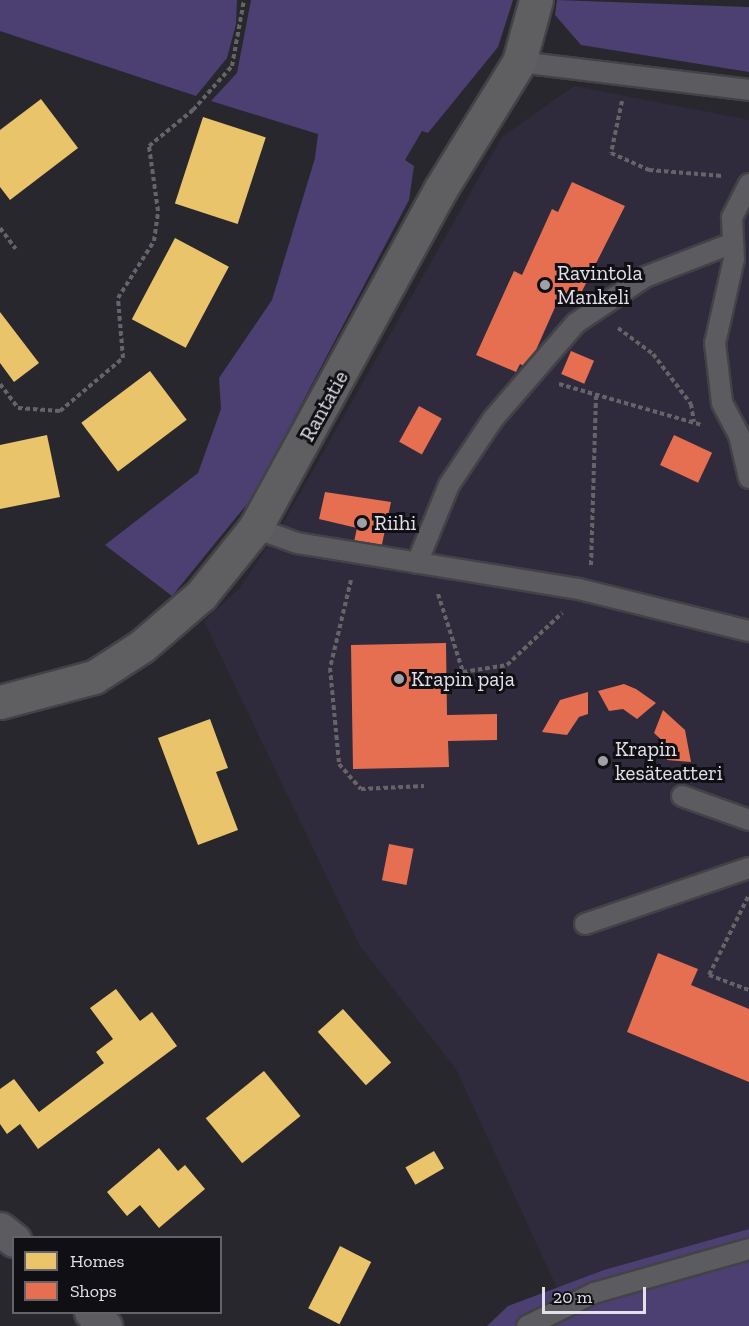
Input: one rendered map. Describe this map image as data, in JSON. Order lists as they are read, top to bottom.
{
  "streets": {
    "street": ["Rantatie"]
  },
  "places": [
    "Ravintola Mankeli",
    "Riihi",
    "Krapin paja",
    "Krapin kesäteatteri"
  ],
  "legend": ["Homes", "Shops"],
  "scale_bar": "20 m"
}
